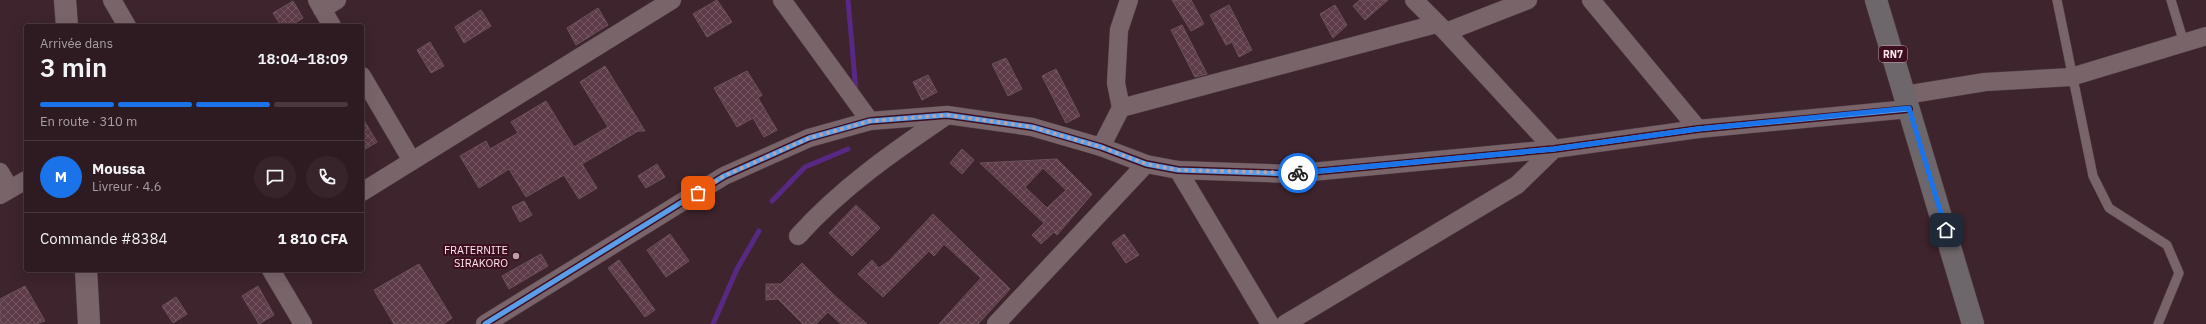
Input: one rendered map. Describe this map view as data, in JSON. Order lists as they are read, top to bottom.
{
  "streets": {
    "highway": ["RN7"]
  },
  "places": ["FRATERNITE SIRAKORO"],
  "page": {
    "heading": ["3 min", "Arrivée dans", "18:04–18:09"],
    "panel": [
      "Moussa",
      "Livreur · 4.6",
      "Commande #8384",
      "1 810 CFA"
    ],
    "bar": "En route · 310 m",
    "round": "M"
  }
}
